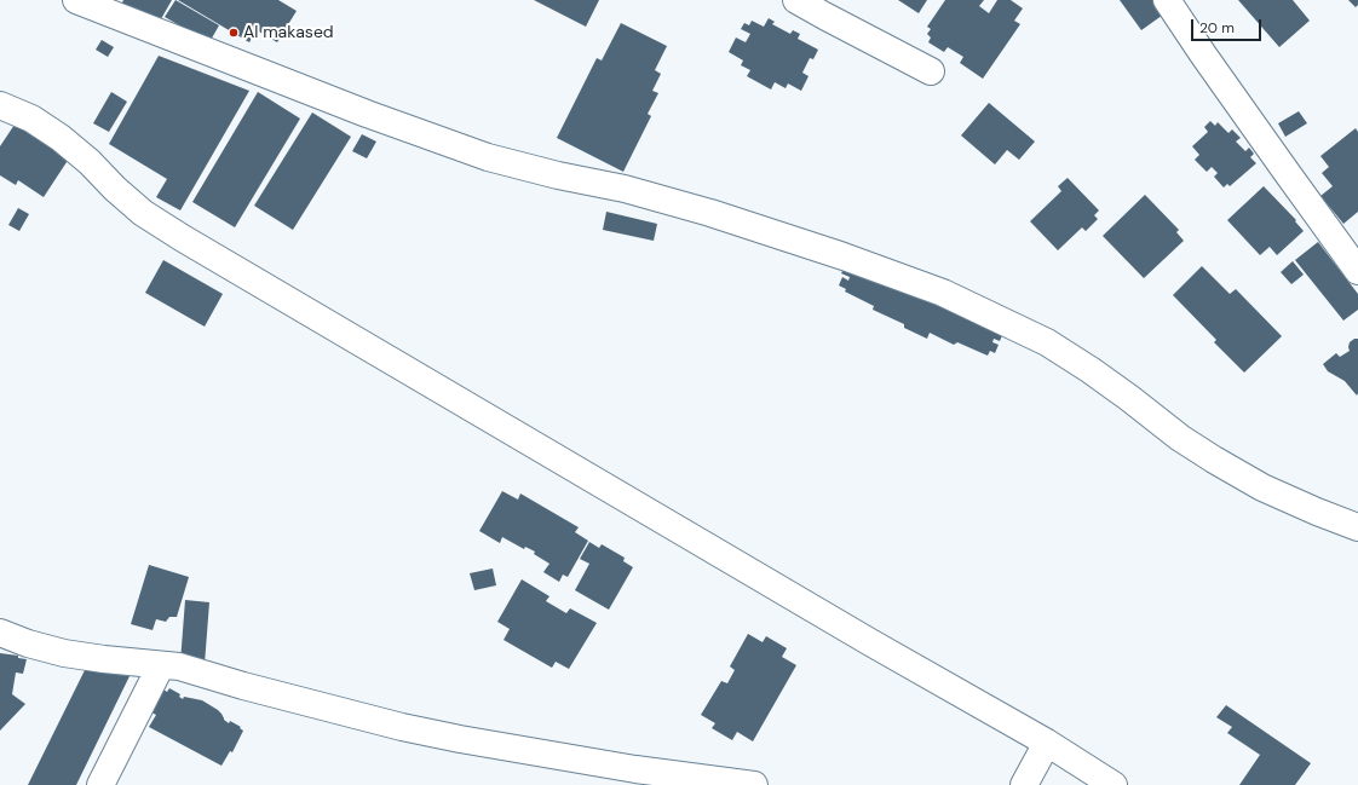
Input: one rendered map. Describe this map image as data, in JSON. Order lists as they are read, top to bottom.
{
  "places": ["Al makased"],
  "scale_bar": "20 m"
}
